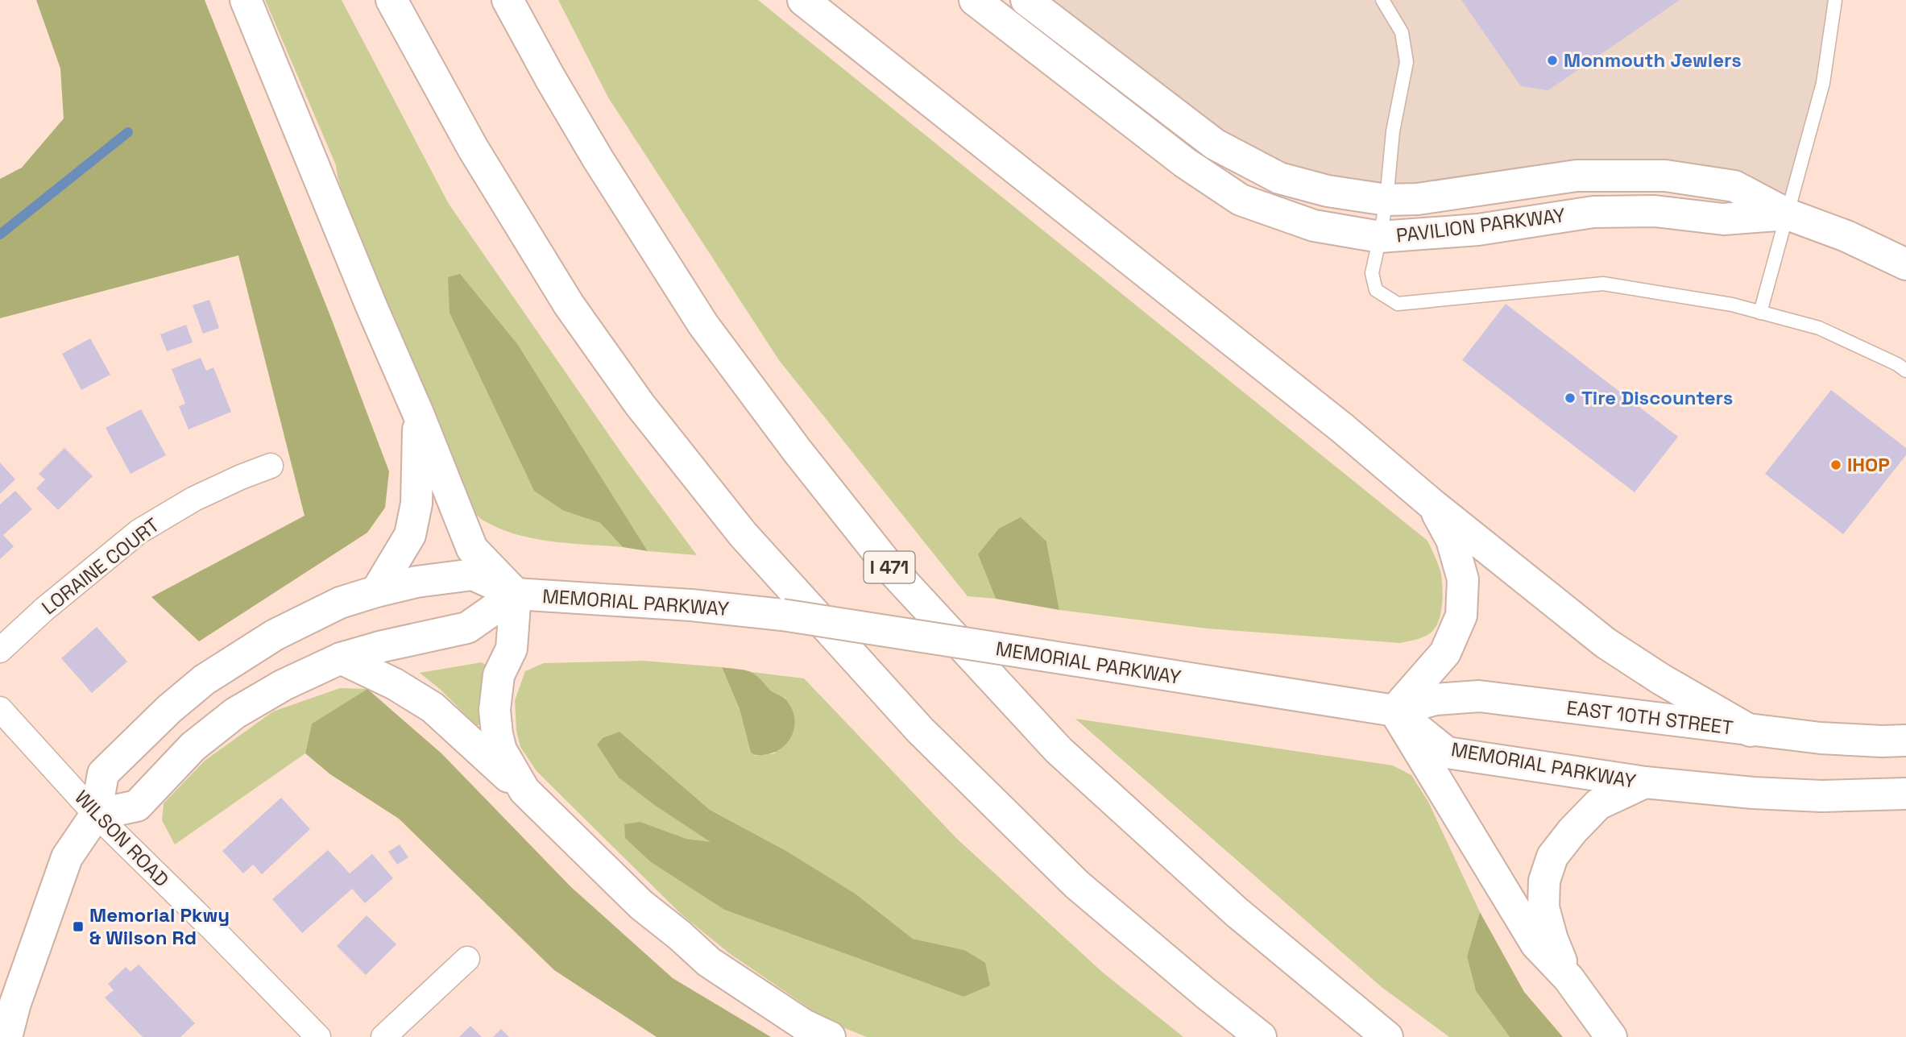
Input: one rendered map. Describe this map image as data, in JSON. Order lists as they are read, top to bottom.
{
  "streets": {
    "main road": [
      "PAVILION PARKWAY",
      "I 471",
      "MEMORIAL PARKWAY",
      "EAST 10TH STREET"
    ],
    "street": ["LORAINE COURT", "WILSON ROAD"]
  },
  "crossings": [
    ["MEMORIAL PARKWAY", "EAST 10TH STREET"],
    ["MEMORIAL PARKWAY", "WILSON ROAD"]
  ],
  "places": {
    "other": ["Monmouth Jewlers", "Tire Discounters", "IHOP"],
    "transit": ["Memorial Pkwy & Wilson Rd"]
  }
}
